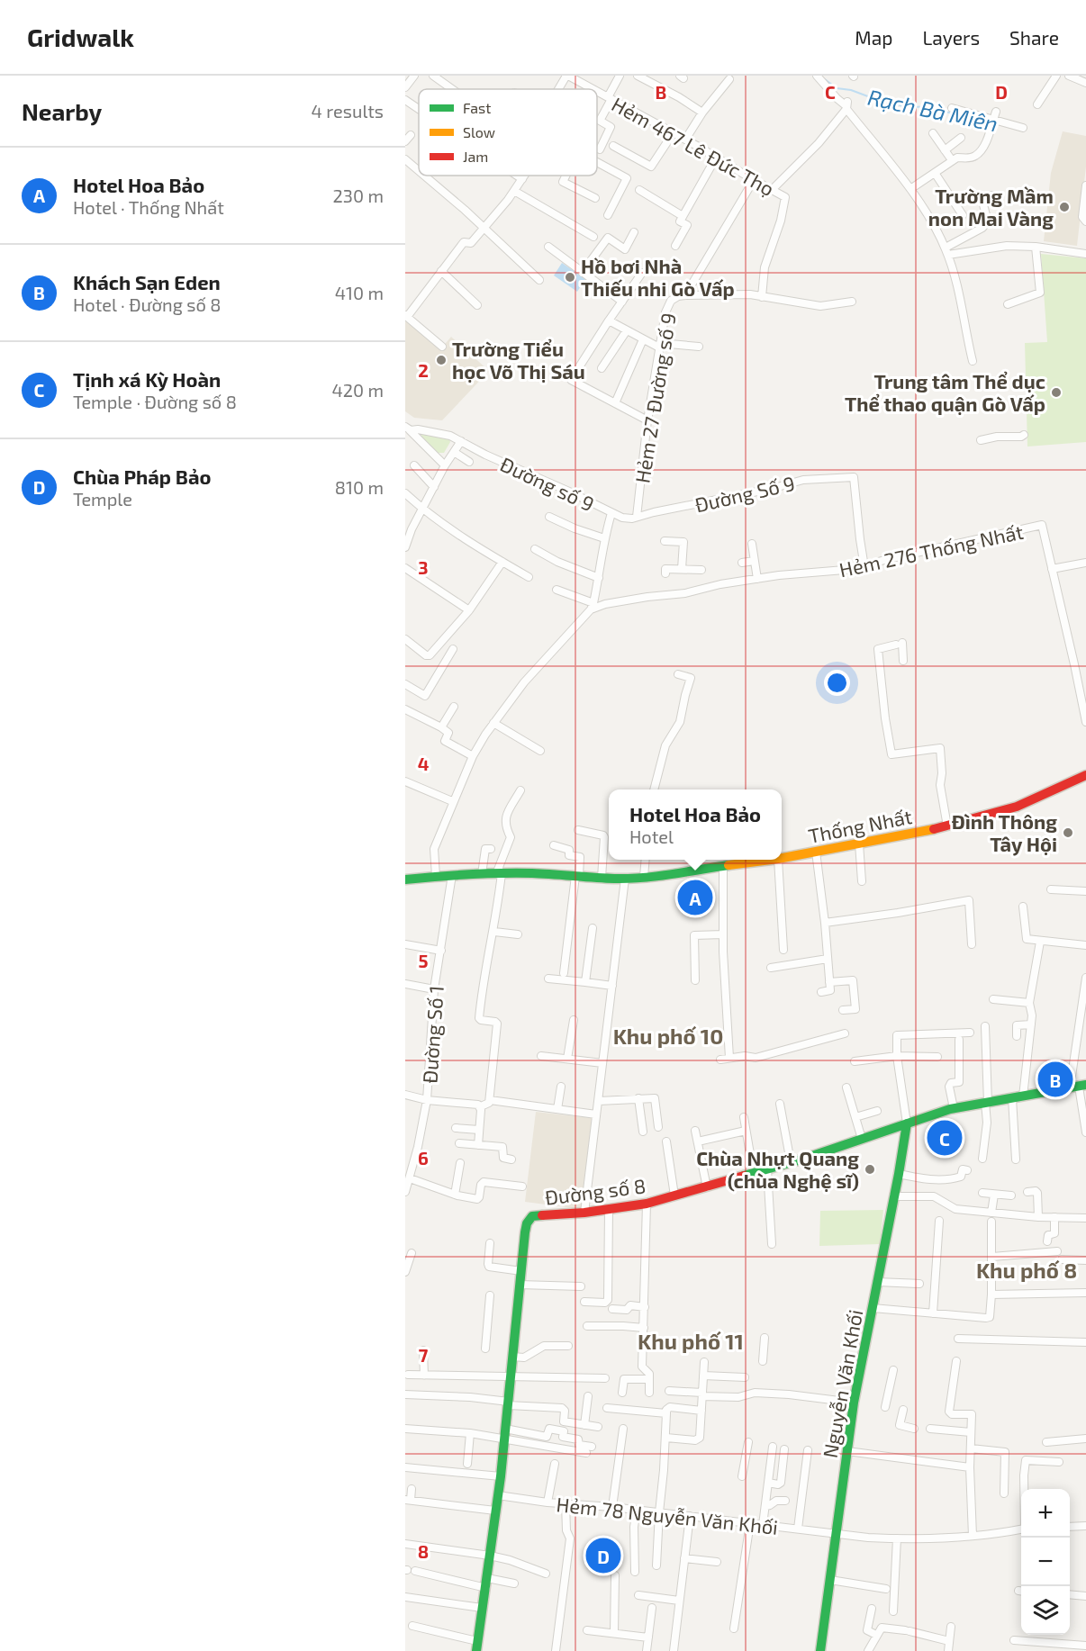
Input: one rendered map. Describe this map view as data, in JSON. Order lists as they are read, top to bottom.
{
  "streets": {
    "street": [
      "Hẻm 467 Lê Đức Thọ",
      "Hẻm 27 Đường số 9",
      "Đường số 9",
      "Đường Số 9",
      "Hẻm 276 Thống Nhất",
      "Thống Nhất",
      "Đường Số 1",
      "Đường số 8",
      "Nguyễn Văn Khối",
      "Hẻm 78 Nguyễn Văn Khối"
    ]
  },
  "crossings": [
    ["Hẻm 467 Lê Đức Thọ", "Hẻm 27 Đường số 9"],
    ["Hẻm 27 Đường số 9", "Đường số 9"],
    ["Hẻm 27 Đường số 9", "Đường Số 9"],
    ["Đường số 9", "Đường Số 9"],
    ["Đường Số 9", "Hẻm 276 Thống Nhất"],
    ["Thống Nhất", "Đường Số 1"],
    ["Đường số 8", "Nguyễn Văn Khối"],
    ["Đường số 8", "Hẻm 78 Nguyễn Văn Khối"],
    ["Nguyễn Văn Khối", "Hẻm 78 Nguyễn Văn Khối"]
  ],
  "districts": ["Khu phố 10", "Khu phố 8", "Khu phố 11"],
  "water": ["Rạch Bà Miên"],
  "places": [
    "Trường Mầm non Mai Vàng",
    "Hồ bơi Nhà Thiếu nhi Gò Vấp",
    "Trường Tiểu học Võ Thị Sáu",
    "Trung tâm Thể dục Thể thao quận Gò Vấp",
    "Đình Thông Tây Hội",
    "Chùa Nhựt Quang (chùa Nghệ sĩ)"
  ],
  "legend": ["Fast", "Slow", "Jam"],
  "page": {
    "header": "Gridwalk",
    "nav": ["Map", "Layers", "Share"],
    "heading": ["Nearby", "4 results"],
    "list": [
      {
        "mark": "A",
        "name": "Hotel Hoa Bảo",
        "note": "Hotel · Thống Nhất",
        "value": "230 m"
      },
      {
        "mark": "B",
        "name": "Khách Sạn Eden",
        "note": "Hotel · Đường số 8",
        "value": "410 m"
      },
      {
        "mark": "C",
        "name": "Tịnh xá Kỳ Hoàn",
        "note": "Temple · Đường số 8",
        "value": "420 m"
      },
      {
        "mark": "D",
        "name": "Chùa Pháp Bảo",
        "note": "Temple",
        "value": "810 m"
      }
    ],
    "popup": ["Hotel Hoa Bảo", "Hotel"],
    "pins": [
      "A",
      "B",
      "C",
      "D"
    ],
    "map_buttons": ["+", "−"]
  },
  "grid": {
    "columns": ["B", "C", "D"],
    "rows": [
      "2",
      "3",
      "4",
      "5",
      "6",
      "7",
      "8"
    ]
  }
}
